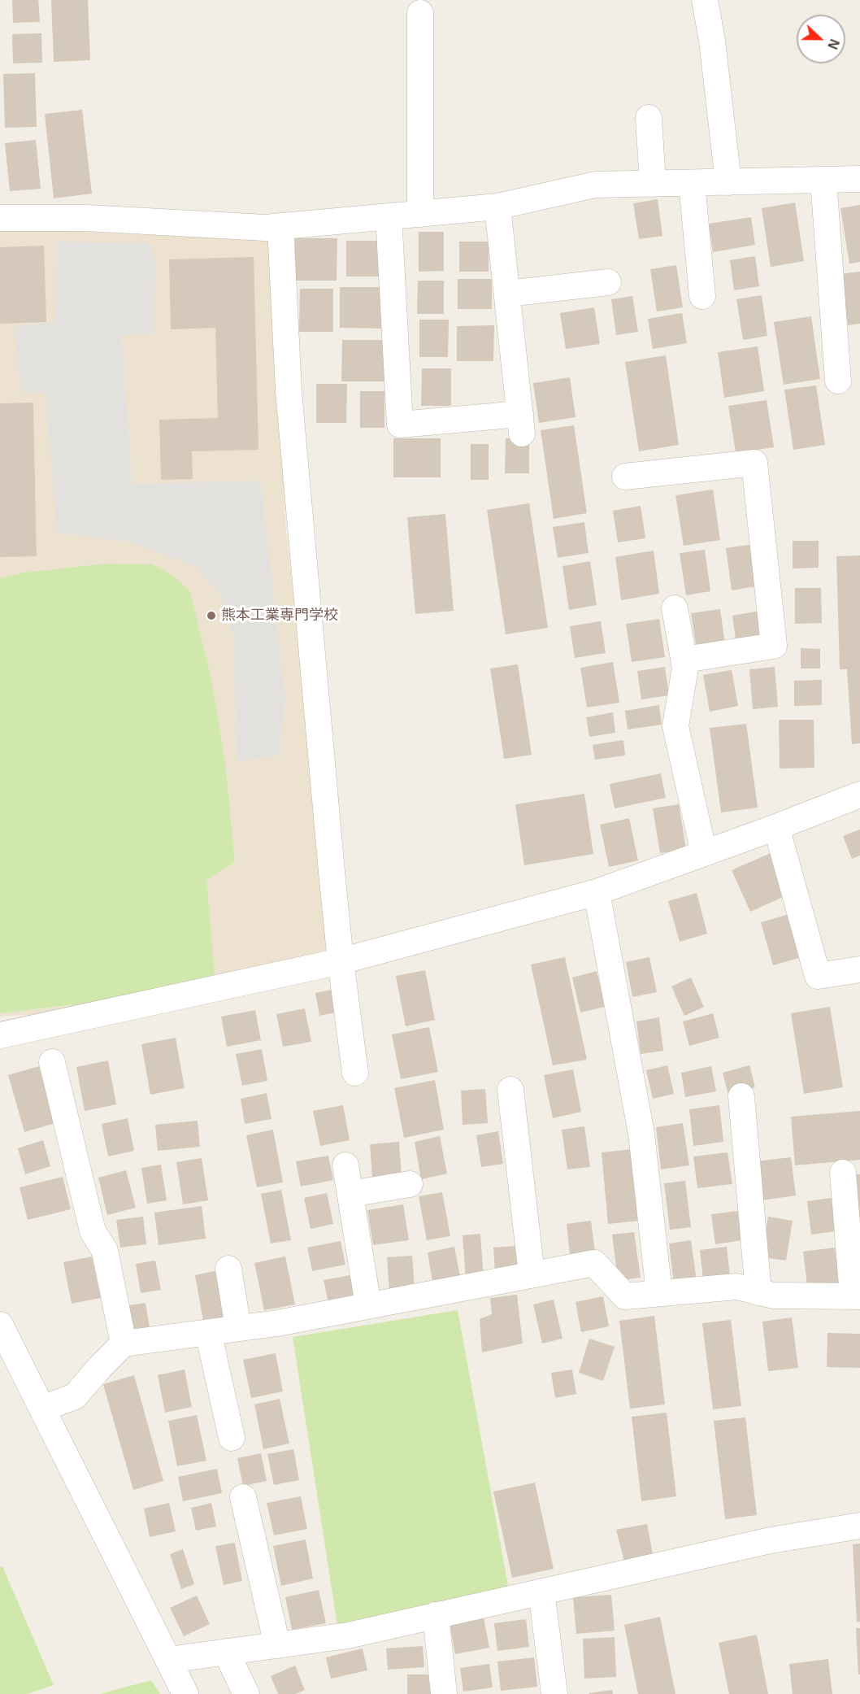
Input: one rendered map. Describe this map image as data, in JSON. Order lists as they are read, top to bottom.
{
  "places": ["熊本工業専門学校"],
  "north": "right"
}
